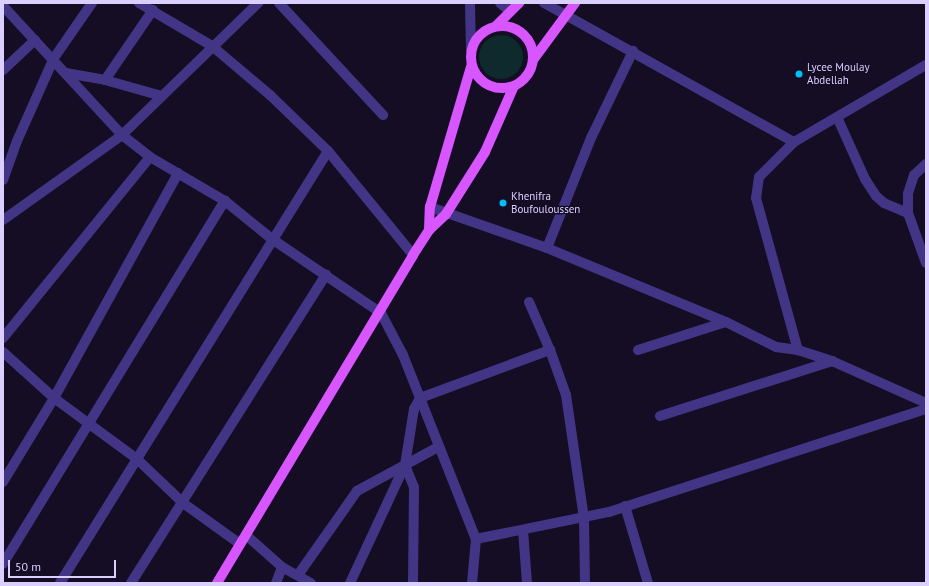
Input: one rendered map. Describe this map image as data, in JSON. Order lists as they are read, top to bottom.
{
  "places": ["Lycee Moulay Abdellah", "Khenifra Boufouloussen"],
  "scale_bar": "50 m"
}
